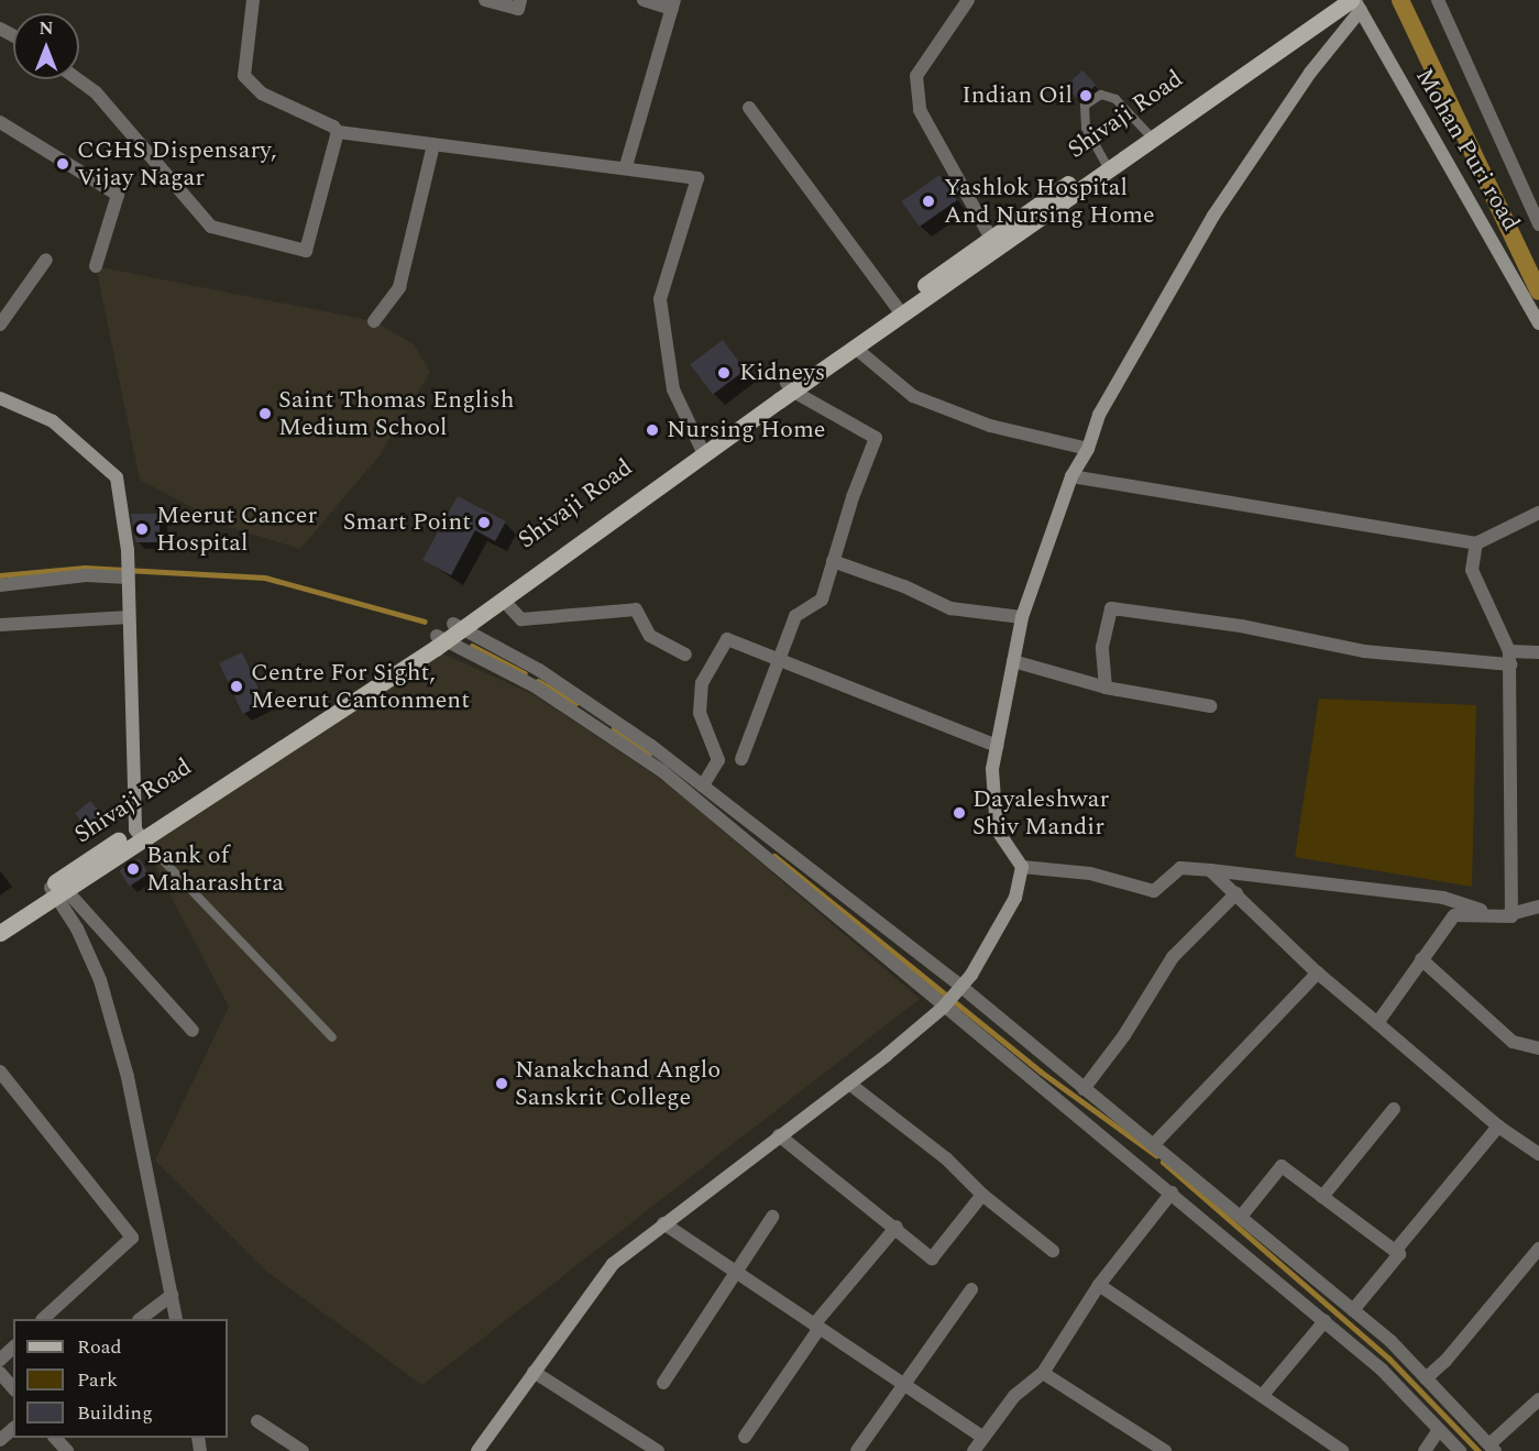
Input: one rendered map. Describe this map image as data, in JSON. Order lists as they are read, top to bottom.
{
  "streets": {
    "main road": ["Shivaji Road"],
    "street": ["Mohan Puri road"]
  },
  "places": [
    "Indian Oil",
    "CGHS Dispensary, Vijay Nagar",
    "Yashlok Hospital And Nursing Home",
    "Kidneys",
    "Saint Thomas English Medium School",
    "Nursing Home",
    "Smart Point",
    "Meerut Cancer Hospital",
    "Centre For Sight, Meerut Cantonment",
    "Dayaleshwar Shiv Mandir",
    "Bank of Maharashtra",
    "Nanakchand Anglo Sanskrit College"
  ],
  "legend": ["Road", "Park", "Building"],
  "north": "top"
}
